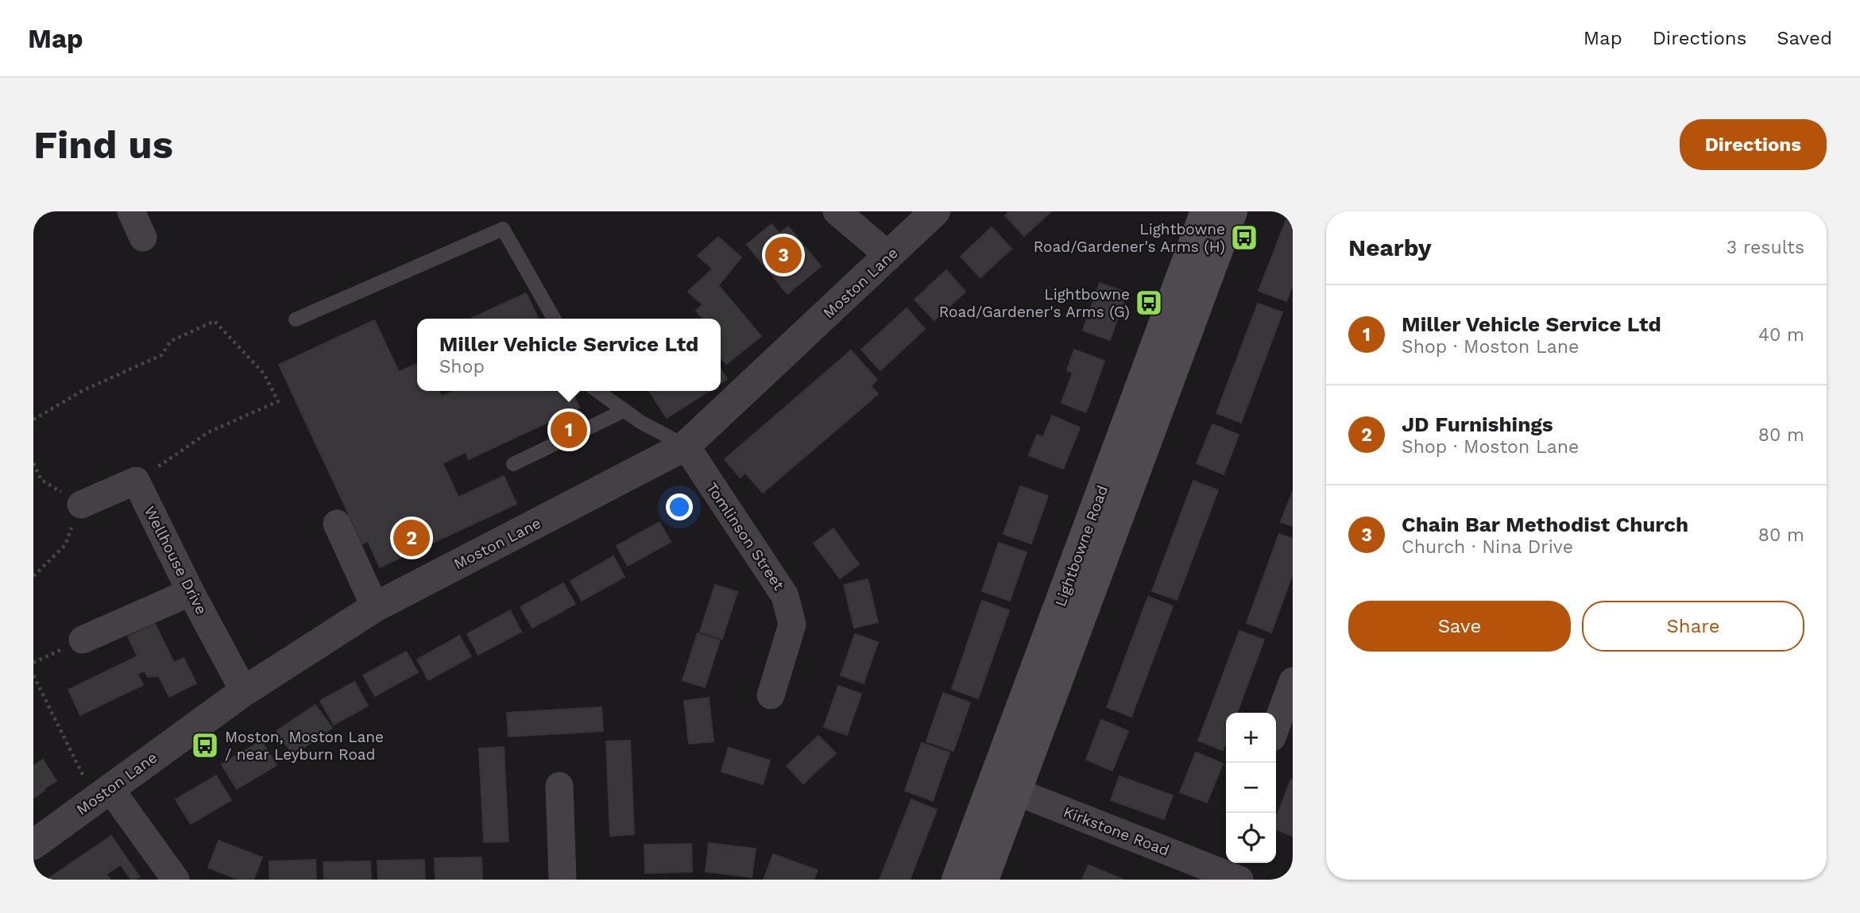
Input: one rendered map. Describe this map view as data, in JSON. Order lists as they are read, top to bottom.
{
  "streets": {
    "main road": ["Lightbowne Road"],
    "street": [
      "Moston Lane",
      "Tomlinson Street",
      "Wellhouse Drive",
      "Kirkstone Road"
    ]
  },
  "crossings": [
    ["Moston Lane", "Tomlinson Street"],
    ["Moston Lane", "Wellhouse Drive"],
    ["Lightbowne Road", "Kirkstone Road"]
  ],
  "places": {
    "bus stop": ["Lightbowne Road/Gardener's Arms (H)", "Lightbowne Road/Gardener's Arms (G)", "Moston, Moston Lane / near Leyburn Road"]
  },
  "page": {
    "header": "Map",
    "nav": ["Map", "Directions", "Saved"],
    "buttons": [
      "Directions",
      ["Save", "Share"]
    ],
    "title": "Find us",
    "heading": ["Nearby", "3 results"],
    "pins": ["3", "1", "2"],
    "list": [
      {
        "mark": "1",
        "name": "Miller Vehicle Service Ltd",
        "note": "Shop · Moston Lane",
        "value": "40 m"
      },
      {
        "mark": "2",
        "name": "JD Furnishings",
        "note": "Shop · Moston Lane",
        "value": "80 m"
      },
      {
        "mark": "3",
        "name": "Chain Bar Methodist Church",
        "note": "Church · Nina Drive",
        "value": "80 m"
      }
    ],
    "popup": ["Miller Vehicle Service Ltd", "Shop"],
    "map_buttons": ["+", "−"]
  }
}
